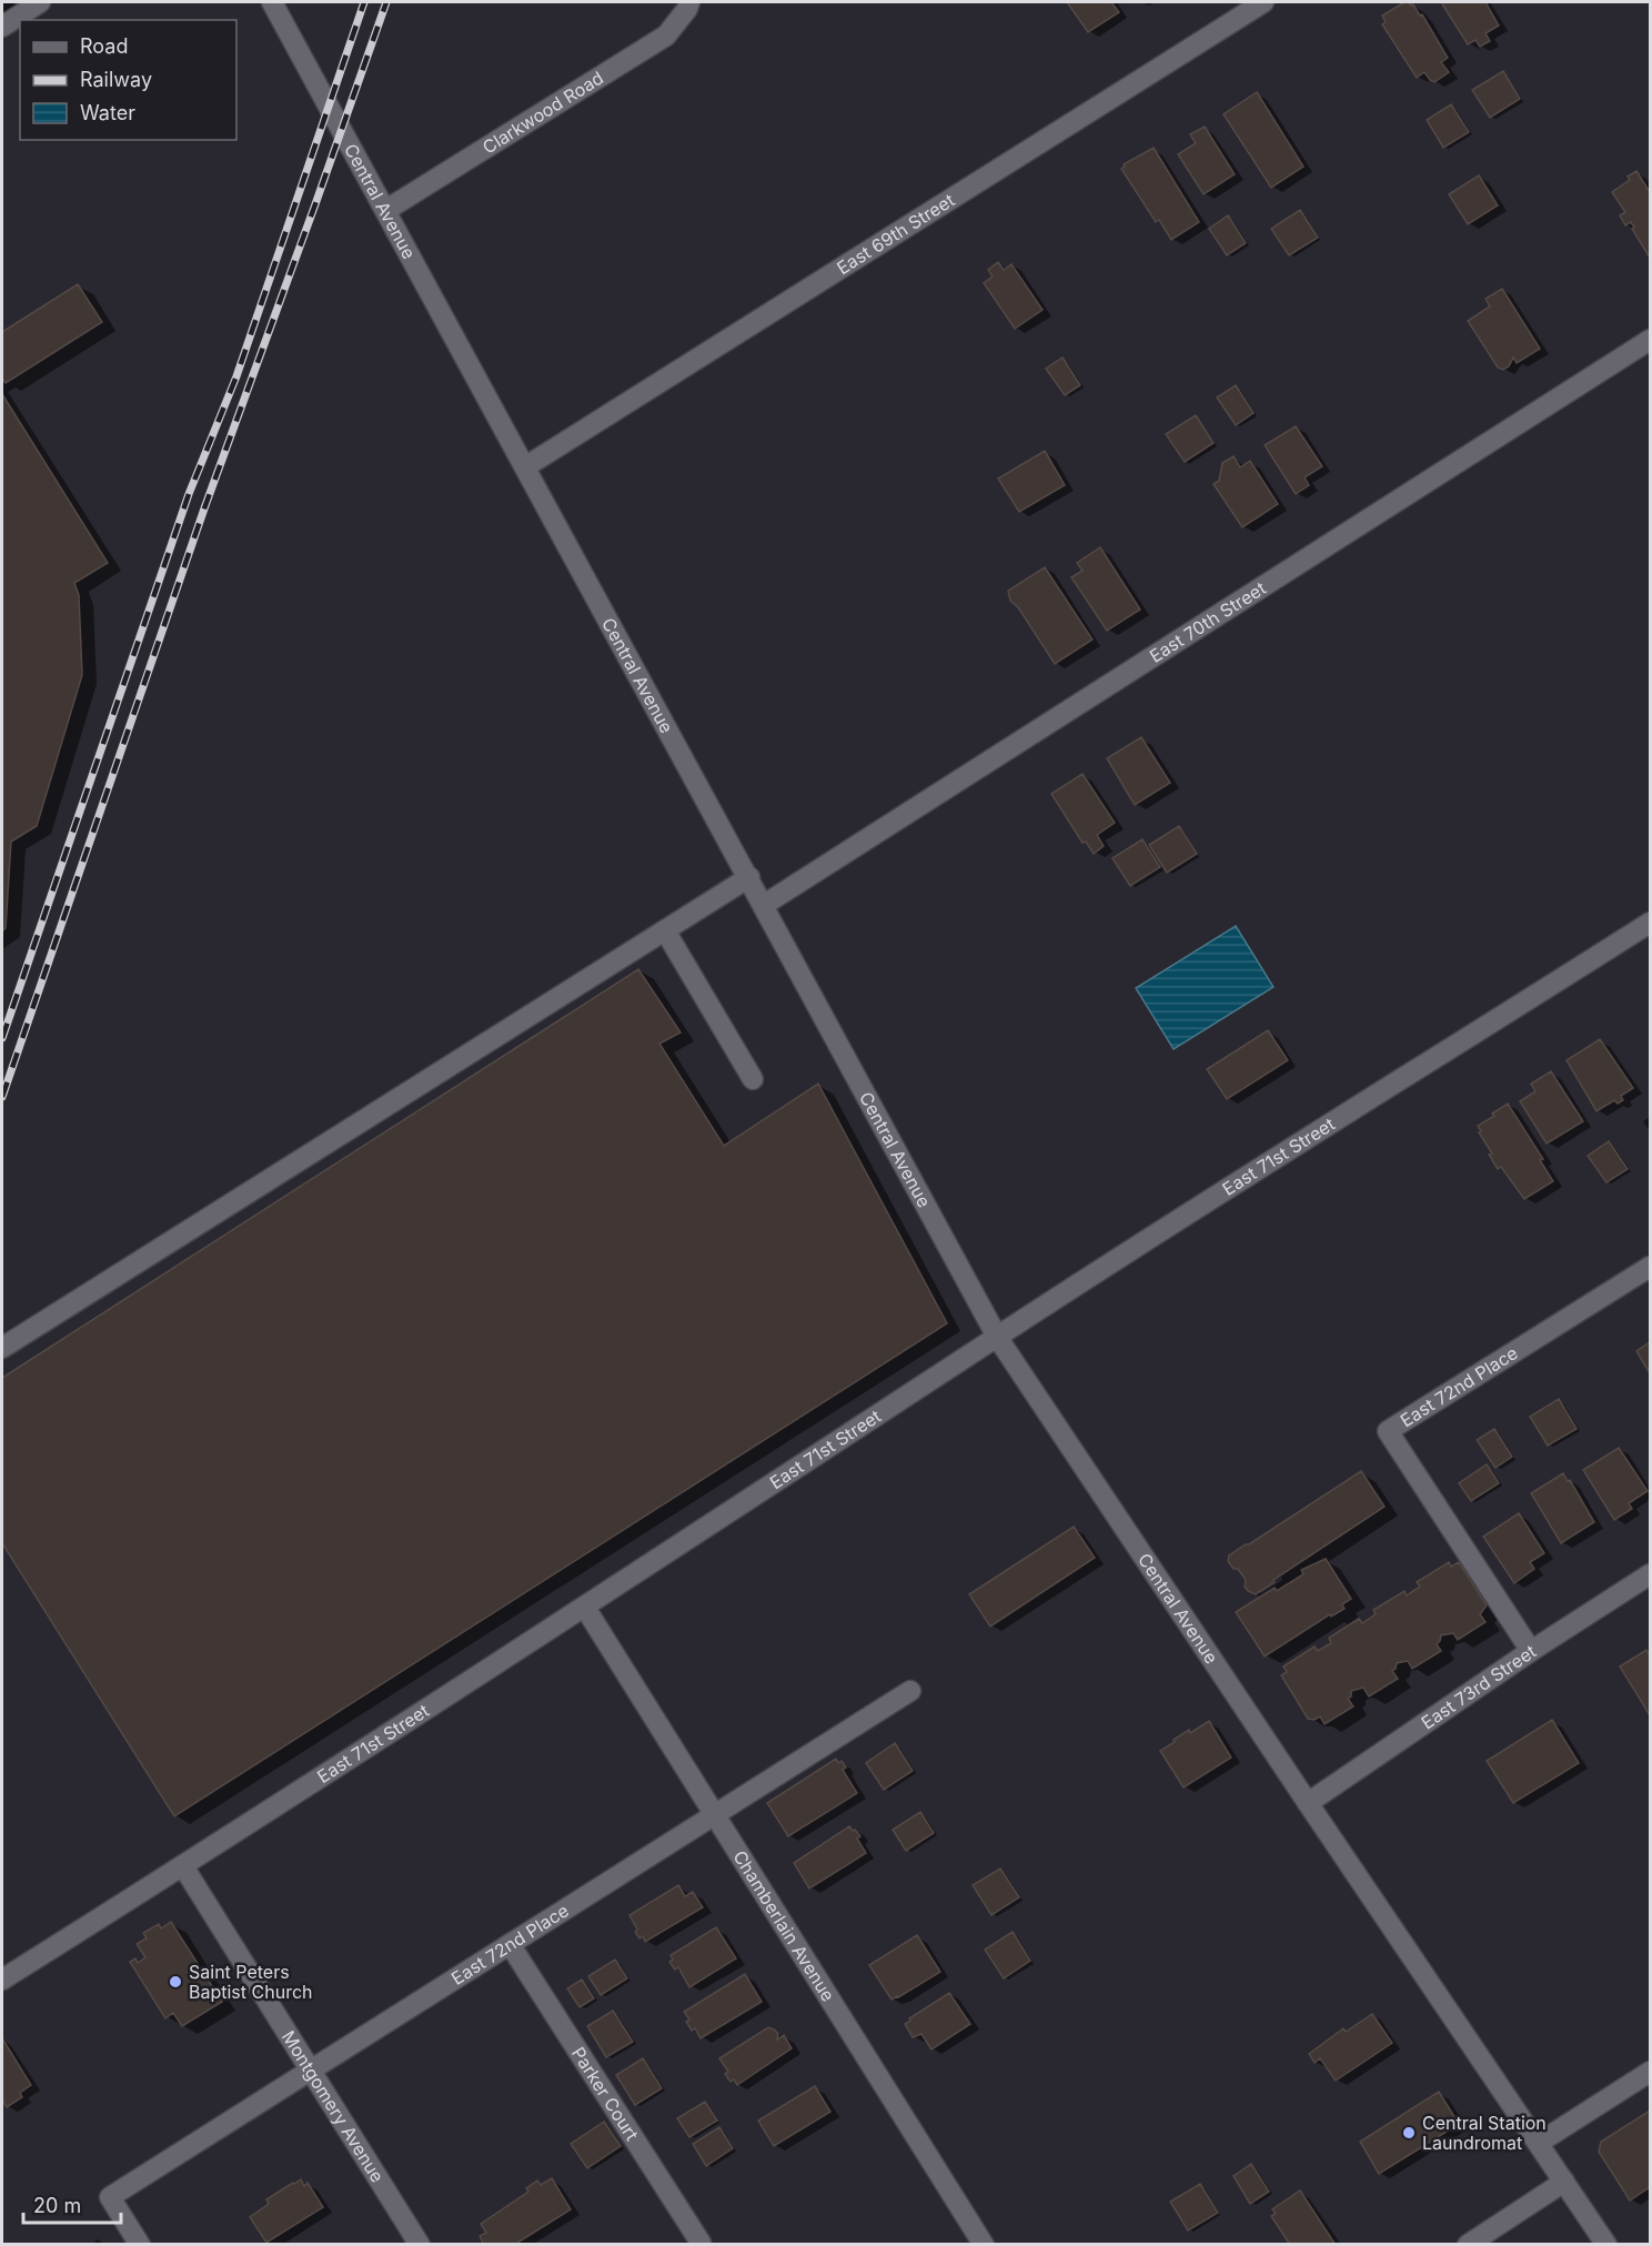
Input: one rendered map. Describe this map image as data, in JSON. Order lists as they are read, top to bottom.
{
  "streets": {
    "street": [
      "Clarkwood Road",
      "Central Avenue",
      "East 69th Street",
      "East 70th Street",
      "East 71st Street",
      "East 72nd Place",
      "East 73rd Street",
      "Chamberlain Avenue",
      "Parker Court",
      "Montgomery Avenue"
    ]
  },
  "crossings": [
    ["Clarkwood Road", "Central Avenue"],
    ["Central Avenue", "East 69th Street"],
    ["Central Avenue", "East 70th Street"],
    ["Central Avenue", "East 71st Street"],
    ["Central Avenue", "East 73rd Street"],
    ["East 71st Street", "Chamberlain Avenue"],
    ["East 71st Street", "Montgomery Avenue"],
    ["East 72nd Place", "East 73rd Street"],
    ["East 72nd Place", "Chamberlain Avenue"],
    ["East 72nd Place", "Parker Court"],
    ["East 72nd Place", "Montgomery Avenue"]
  ],
  "places": ["Saint Peters Baptist Church", "Central Station Laundromat"],
  "legend": ["Road", "Railway", "Water"],
  "scale_bar": "20 m"
}
